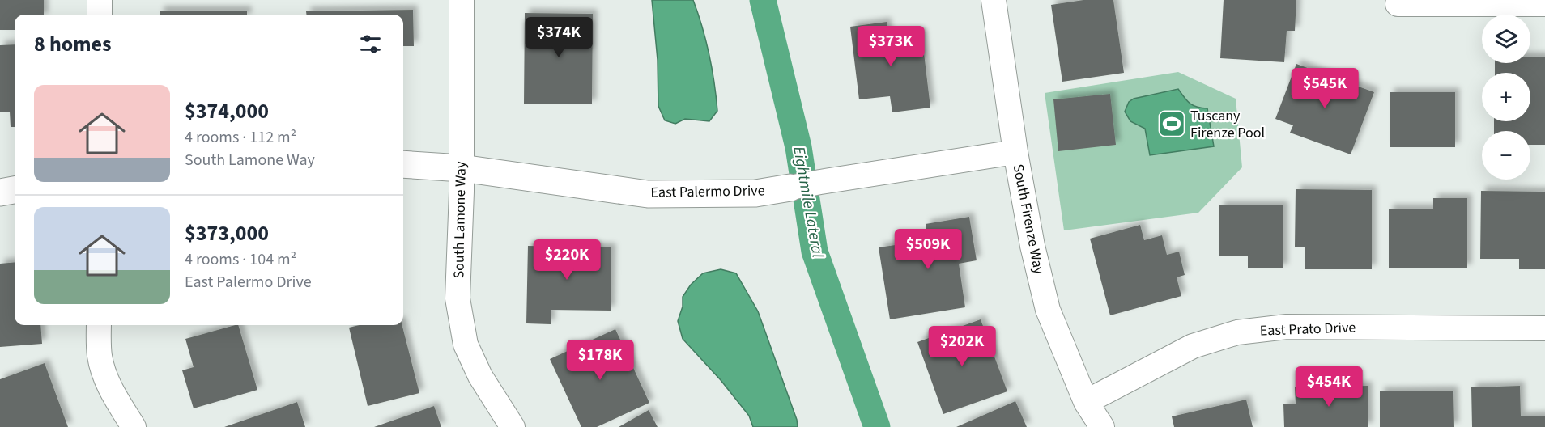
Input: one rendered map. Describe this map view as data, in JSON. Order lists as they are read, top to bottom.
{
  "streets": {
    "street": [
      "East Palermo Drive",
      "South Firenze Way",
      "South Lamone Way",
      "East Prato Drive"
    ]
  },
  "crossings": [
    ["East Palermo Drive", "South Firenze Way"],
    ["East Palermo Drive", "South Lamone Way"],
    ["South Firenze Way", "East Prato Drive"]
  ],
  "water": ["Eightmile Lateral"],
  "places": {
    "sports": ["Tuscany Firenze Pool"]
  },
  "page": {
    "map_buttons": ["+", "−"],
    "heading": "8 homes",
    "price": [
      "$374K",
      "$373K",
      "$545K",
      "$509K",
      "$220K",
      "$202K",
      "$178K",
      "$454K"
    ],
    "list": [
      {
        "name": "$374,000",
        "note": "4 rooms · 112 m² · South Lamone Way"
      },
      {
        "name": "$373,000",
        "note": "4 rooms · 104 m² · East Palermo Drive"
      }
    ]
  }
}
